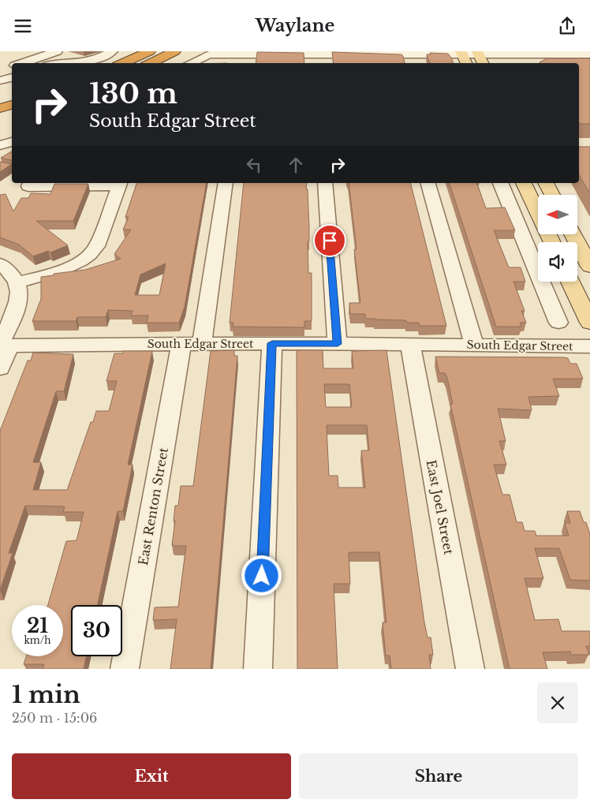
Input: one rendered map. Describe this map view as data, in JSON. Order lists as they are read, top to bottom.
{
  "streets": {
    "street": ["South Edgar Street", "East Renton Street", "East Joel Street"]
  },
  "crossings": [
    ["South Edgar Street", "East Renton Street"],
    ["South Edgar Street", "East Joel Street"]
  ],
  "north": "left",
  "page": {
    "header": "Waylane",
    "turn": ["130 m", "South Edgar Street"],
    "speed": "21 km/h",
    "limit": "30",
    "heading": ["1 min", "250 m · 15:06"],
    "buttons": ["Exit", "Share"]
  }
}
